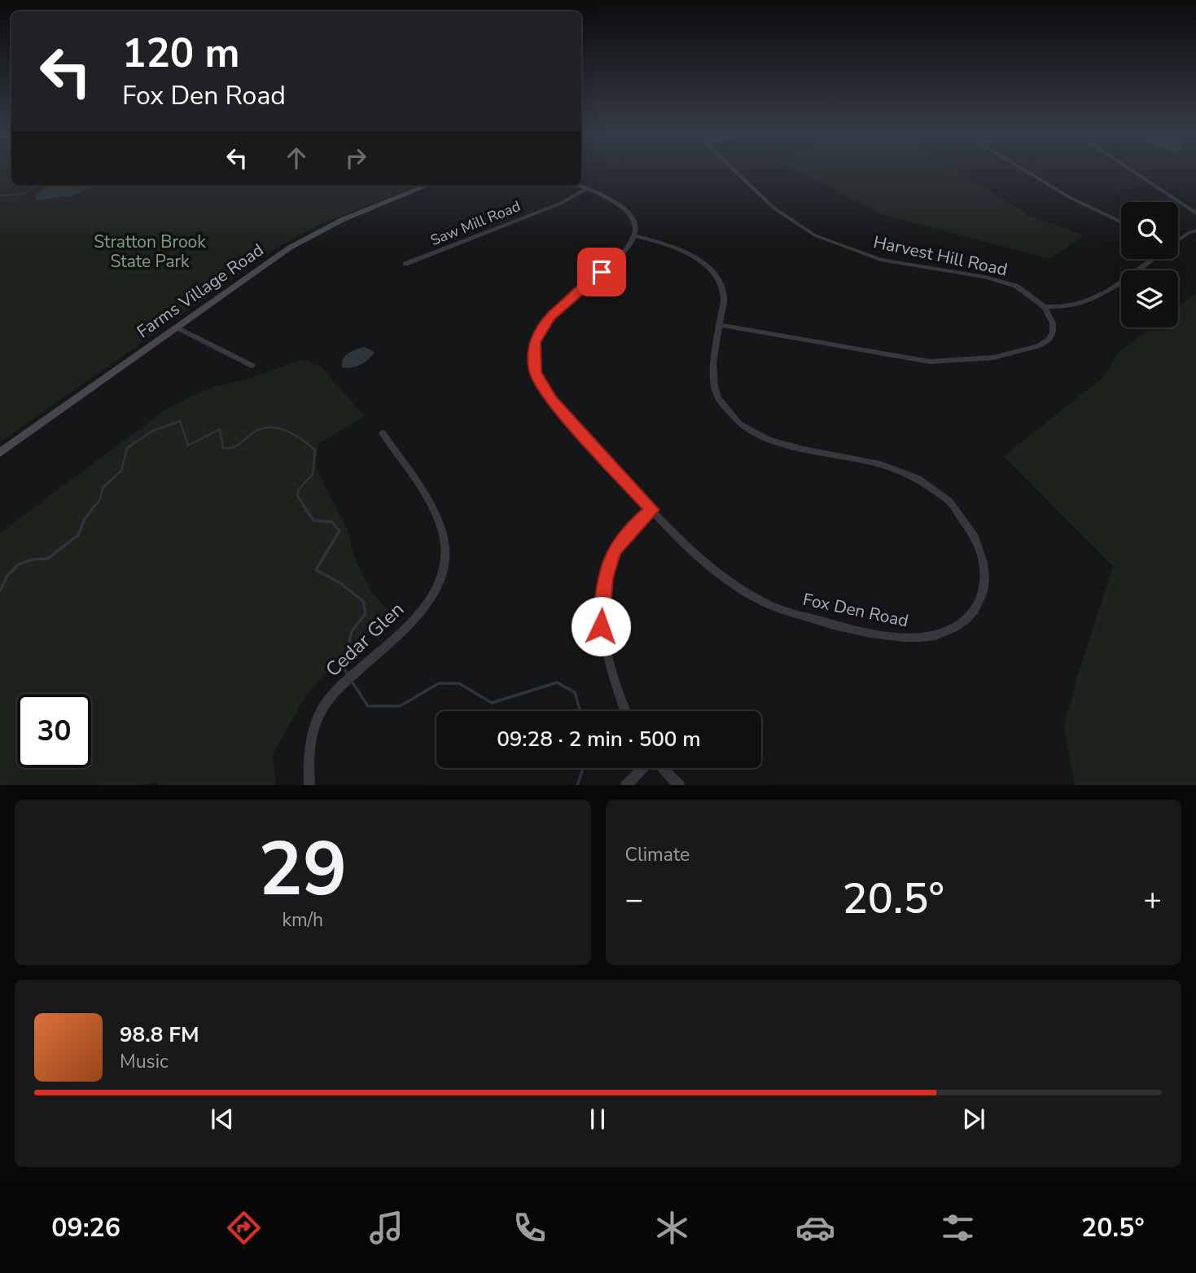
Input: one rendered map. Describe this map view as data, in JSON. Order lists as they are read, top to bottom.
{
  "streets": {
    "main road": ["Farms Village Road"],
    "street": [
      "Saw Mill Road",
      "Harvest Hill Road",
      "Fox Den Road",
      "Cedar Glen"
    ]
  },
  "parks": ["Stratton Brook State Park"],
  "page": {
    "turn": ["120 m", "Fox Den Road"],
    "limit": "30",
    "trip": "09:28 · 2 min · 500 m",
    "tile": [
      ["29", "km/h"],
      "Climate"
    ],
    "heat": ["−", "20.5°", "+"],
    "song": ["98.8 FM", "Music"],
    "tabs": ["09:26", "20.5°"]
  }
}
